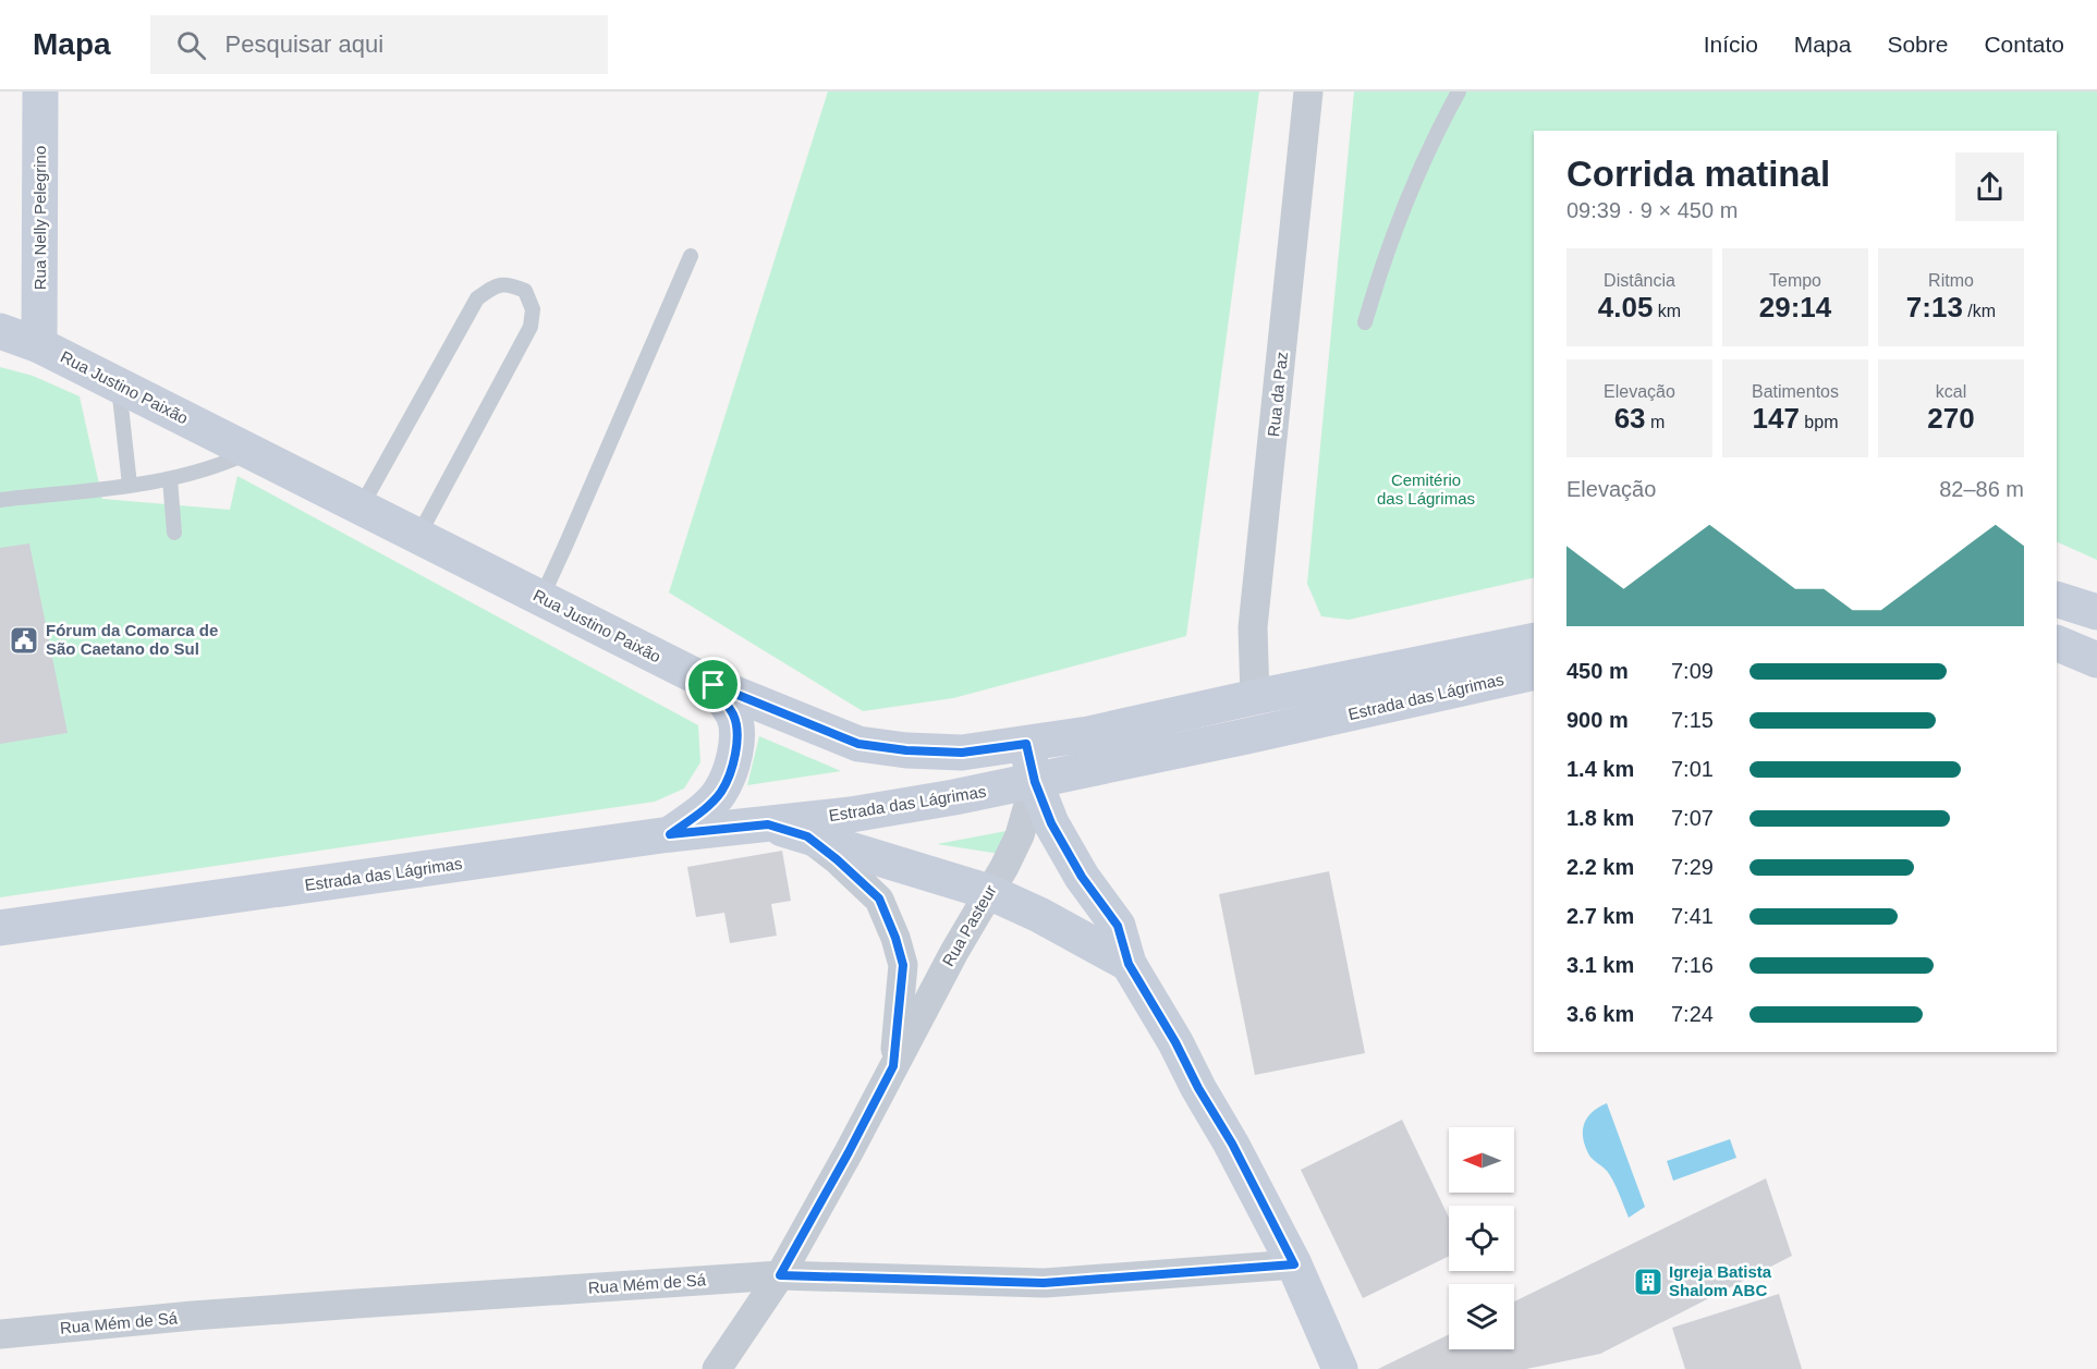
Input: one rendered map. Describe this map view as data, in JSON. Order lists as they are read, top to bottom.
{
  "streets": {
    "main road": ["Rua Nelly Pelegrino", "Rua Justino Paixão", "Estrada das Lágrimas"],
    "street": ["Rua da Paz", "Rua Pasteur", "Rua Mém de Sá"]
  },
  "crossings": [
    ["Rua Nelly Pelegrino", "Rua Justino Paixão"],
    ["Rua Justino Paixão", "Estrada das Lágrimas"],
    ["Rua da Paz", "Estrada das Lágrimas"],
    ["Estrada das Lágrimas", "Rua Pasteur"],
    ["Rua Pasteur", "Rua Mém de Sá"]
  ],
  "parks": ["Cemitério das Lágrimas"],
  "places": {
    "public building": ["Fórum da Comarca de São Caetano do Sul"],
    "building": ["Igreja Batista Shalom ABC"]
  },
  "north": "left",
  "page": {
    "header": "Mapa",
    "search": "Pesquisar aqui",
    "nav": [
      "Início",
      "Mapa",
      "Sobre",
      "Contato"
    ],
    "heading": ["Corrida matinal", "09:39 · 9 × 450 m"],
    "stats": [
      ["Distância", "4.05 km"],
      ["Tempo", "29:14"],
      ["Ritmo", "7:13 /km"],
      ["Elevação", "63 m"],
      ["Batimentos", "147 bpm"],
      ["kcal", "270"]
    ],
    "chart": ["Elevação", "82–86 m"],
    "list": [
      {
        "name": "450 m",
        "note": "7:09"
      },
      {
        "name": "900 m",
        "note": "7:15"
      },
      {
        "name": "1.4 km",
        "note": "7:01"
      },
      {
        "name": "1.8 km",
        "note": "7:07"
      },
      {
        "name": "2.2 km",
        "note": "7:29"
      },
      {
        "name": "2.7 km",
        "note": "7:41"
      },
      {
        "name": "3.1 km",
        "note": "7:16"
      },
      {
        "name": "3.6 km",
        "note": "7:24"
      }
    ]
  }
}
